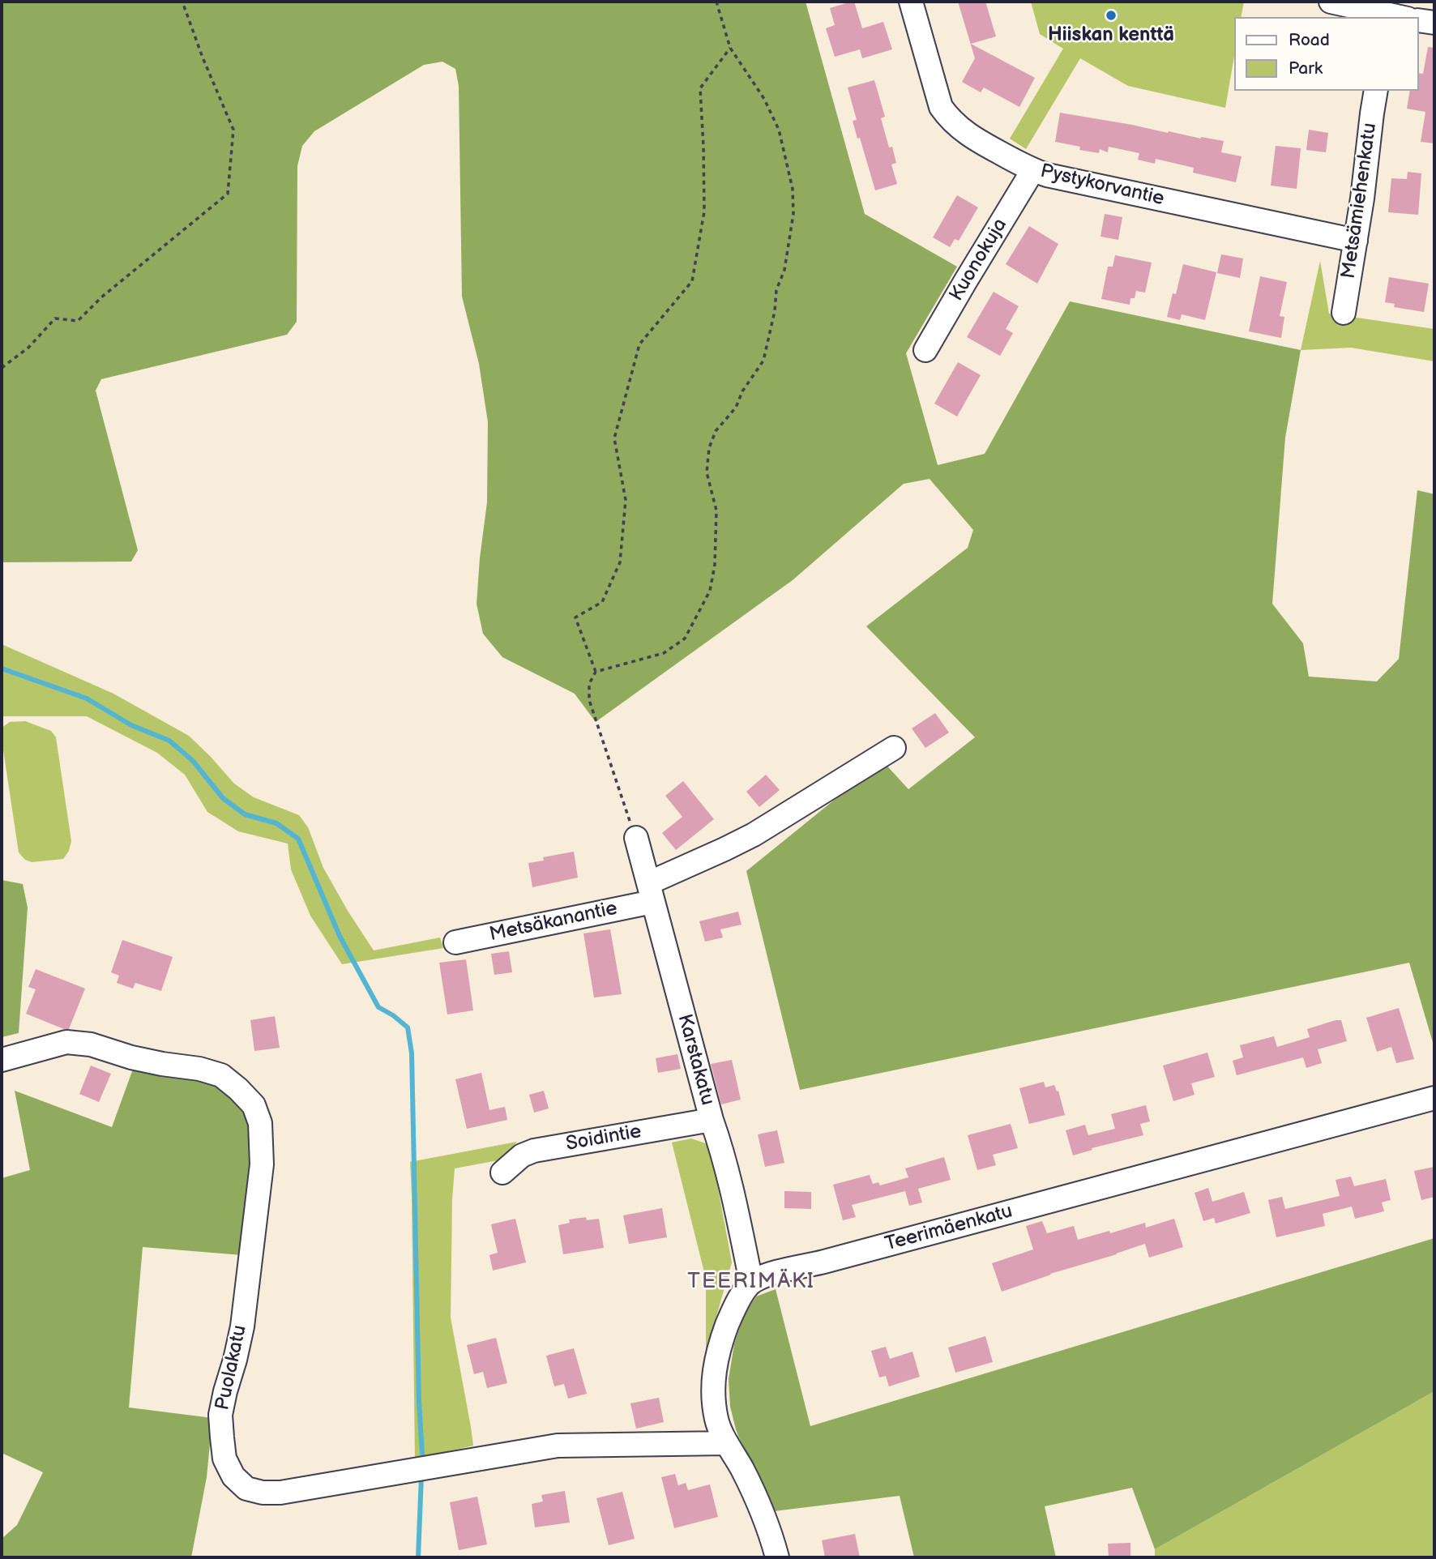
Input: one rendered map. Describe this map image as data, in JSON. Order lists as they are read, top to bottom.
{
  "streets": {
    "street": [
      "Pystykorvantie",
      "Metsämiehenkatu",
      "Kuonokuja",
      "Metsäkanantie",
      "Karstakatu",
      "Soidintie",
      "Teerimäenkatu",
      "Puolakatu"
    ]
  },
  "crossings": [
    ["Pystykorvantie", "Metsämiehenkatu"],
    ["Pystykorvantie", "Kuonokuja"],
    ["Metsäkanantie", "Karstakatu"],
    ["Karstakatu", "Soidintie"],
    ["Karstakatu", "Teerimäenkatu"]
  ],
  "districts": ["TEERIMÄKI"],
  "places": ["Hiiskan kenttä"],
  "legend": ["Road", "Park"]
}
